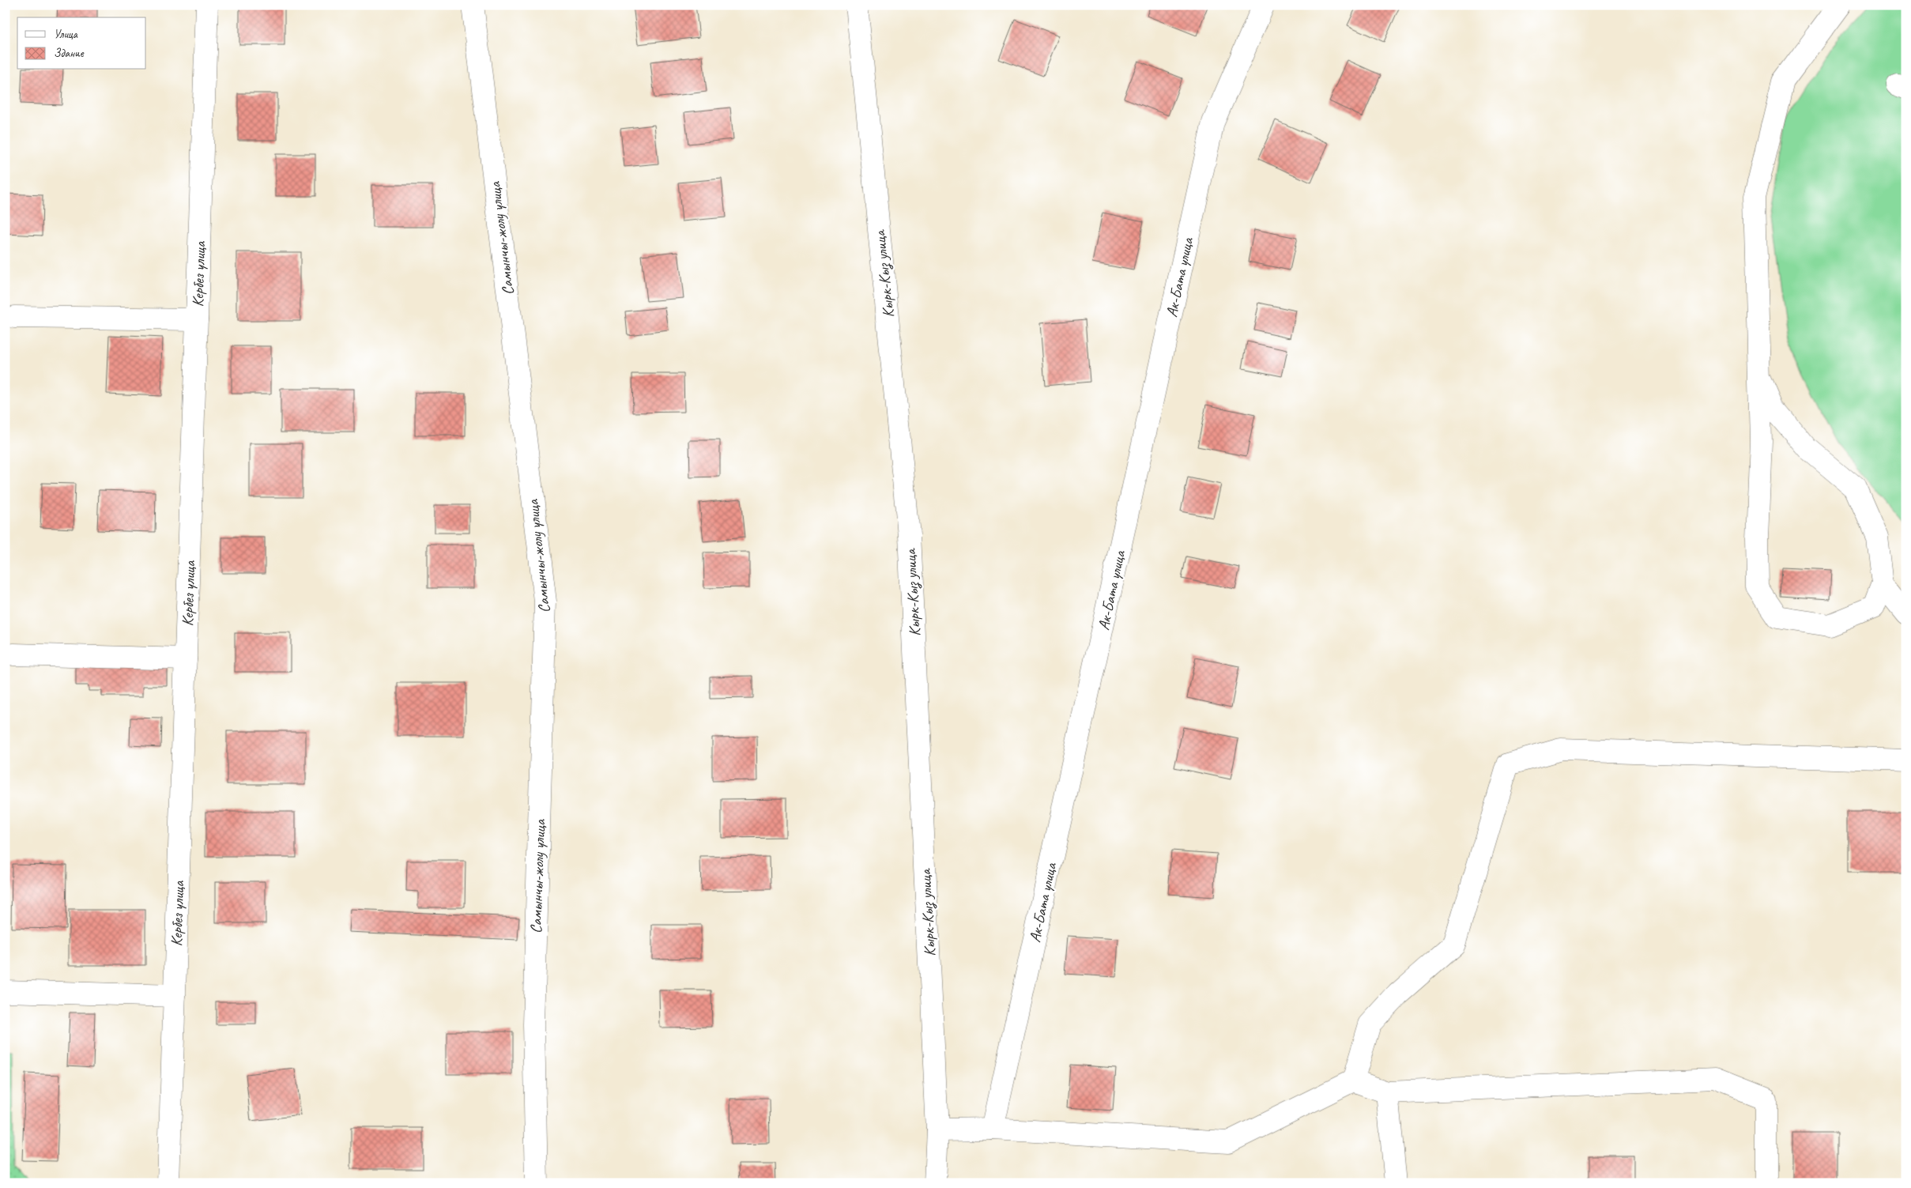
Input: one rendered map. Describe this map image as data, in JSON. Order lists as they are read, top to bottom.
{
  "streets": {
    "street": [
      "Самынчы-жолу улица",
      "Кербез улица",
      "Кырк-Кыз улица",
      "Ак-Бата улица"
    ]
  },
  "legend": ["Улица", "Здание"]
}
